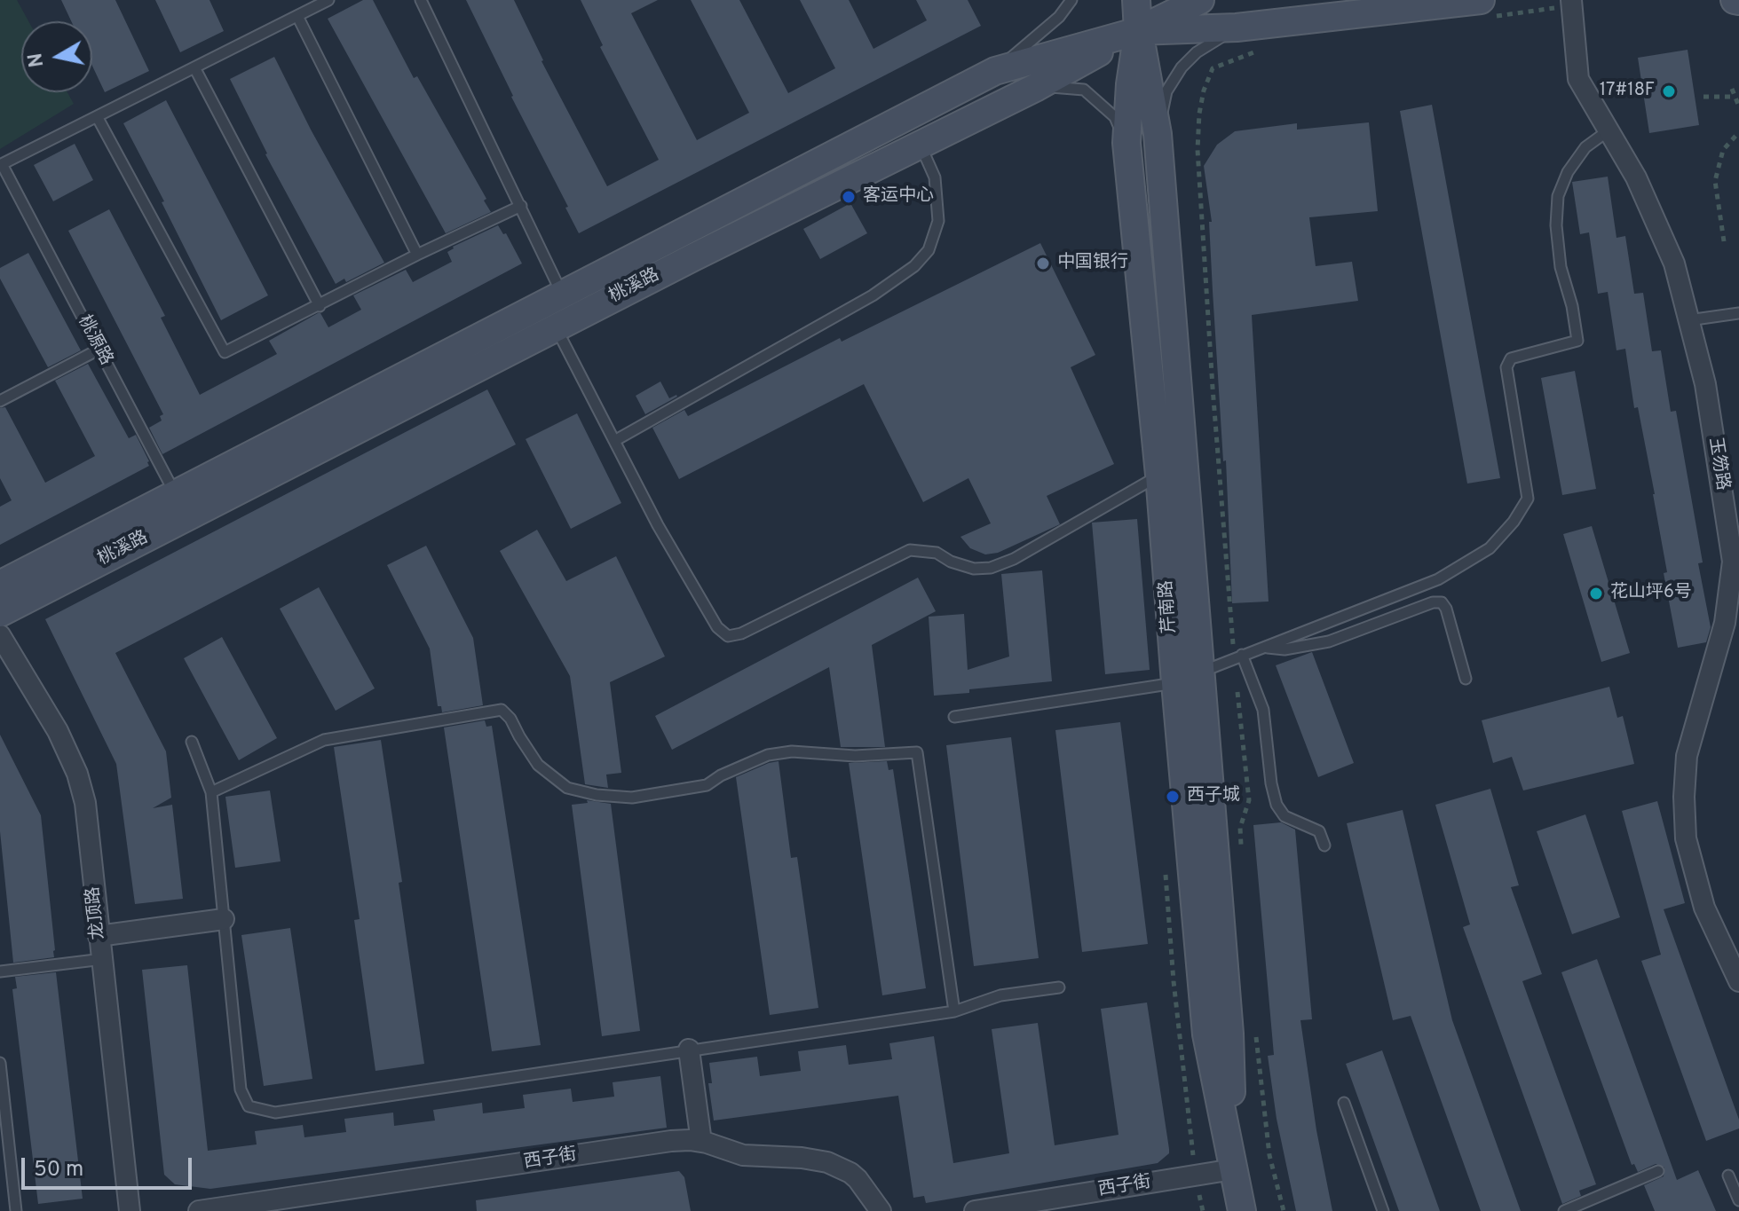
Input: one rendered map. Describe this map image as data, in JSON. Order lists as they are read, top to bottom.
{
  "streets": {
    "street": [
      "桃溪路",
      "玉笏路",
      "芹南路",
      "龙顶路",
      "西子街"
    ],
    "lane": ["桃源路"]
  },
  "crossings": [
    ["桃溪路", "桃源路"],
    ["桃溪路", "芹南路"],
    ["芹南路", "西子街"]
  ],
  "places": [
    "17#18F",
    "客运中心",
    "中国银行",
    "花山坪6号",
    "西子城"
  ],
  "scale_bar": "50 m",
  "north": "left"
}
